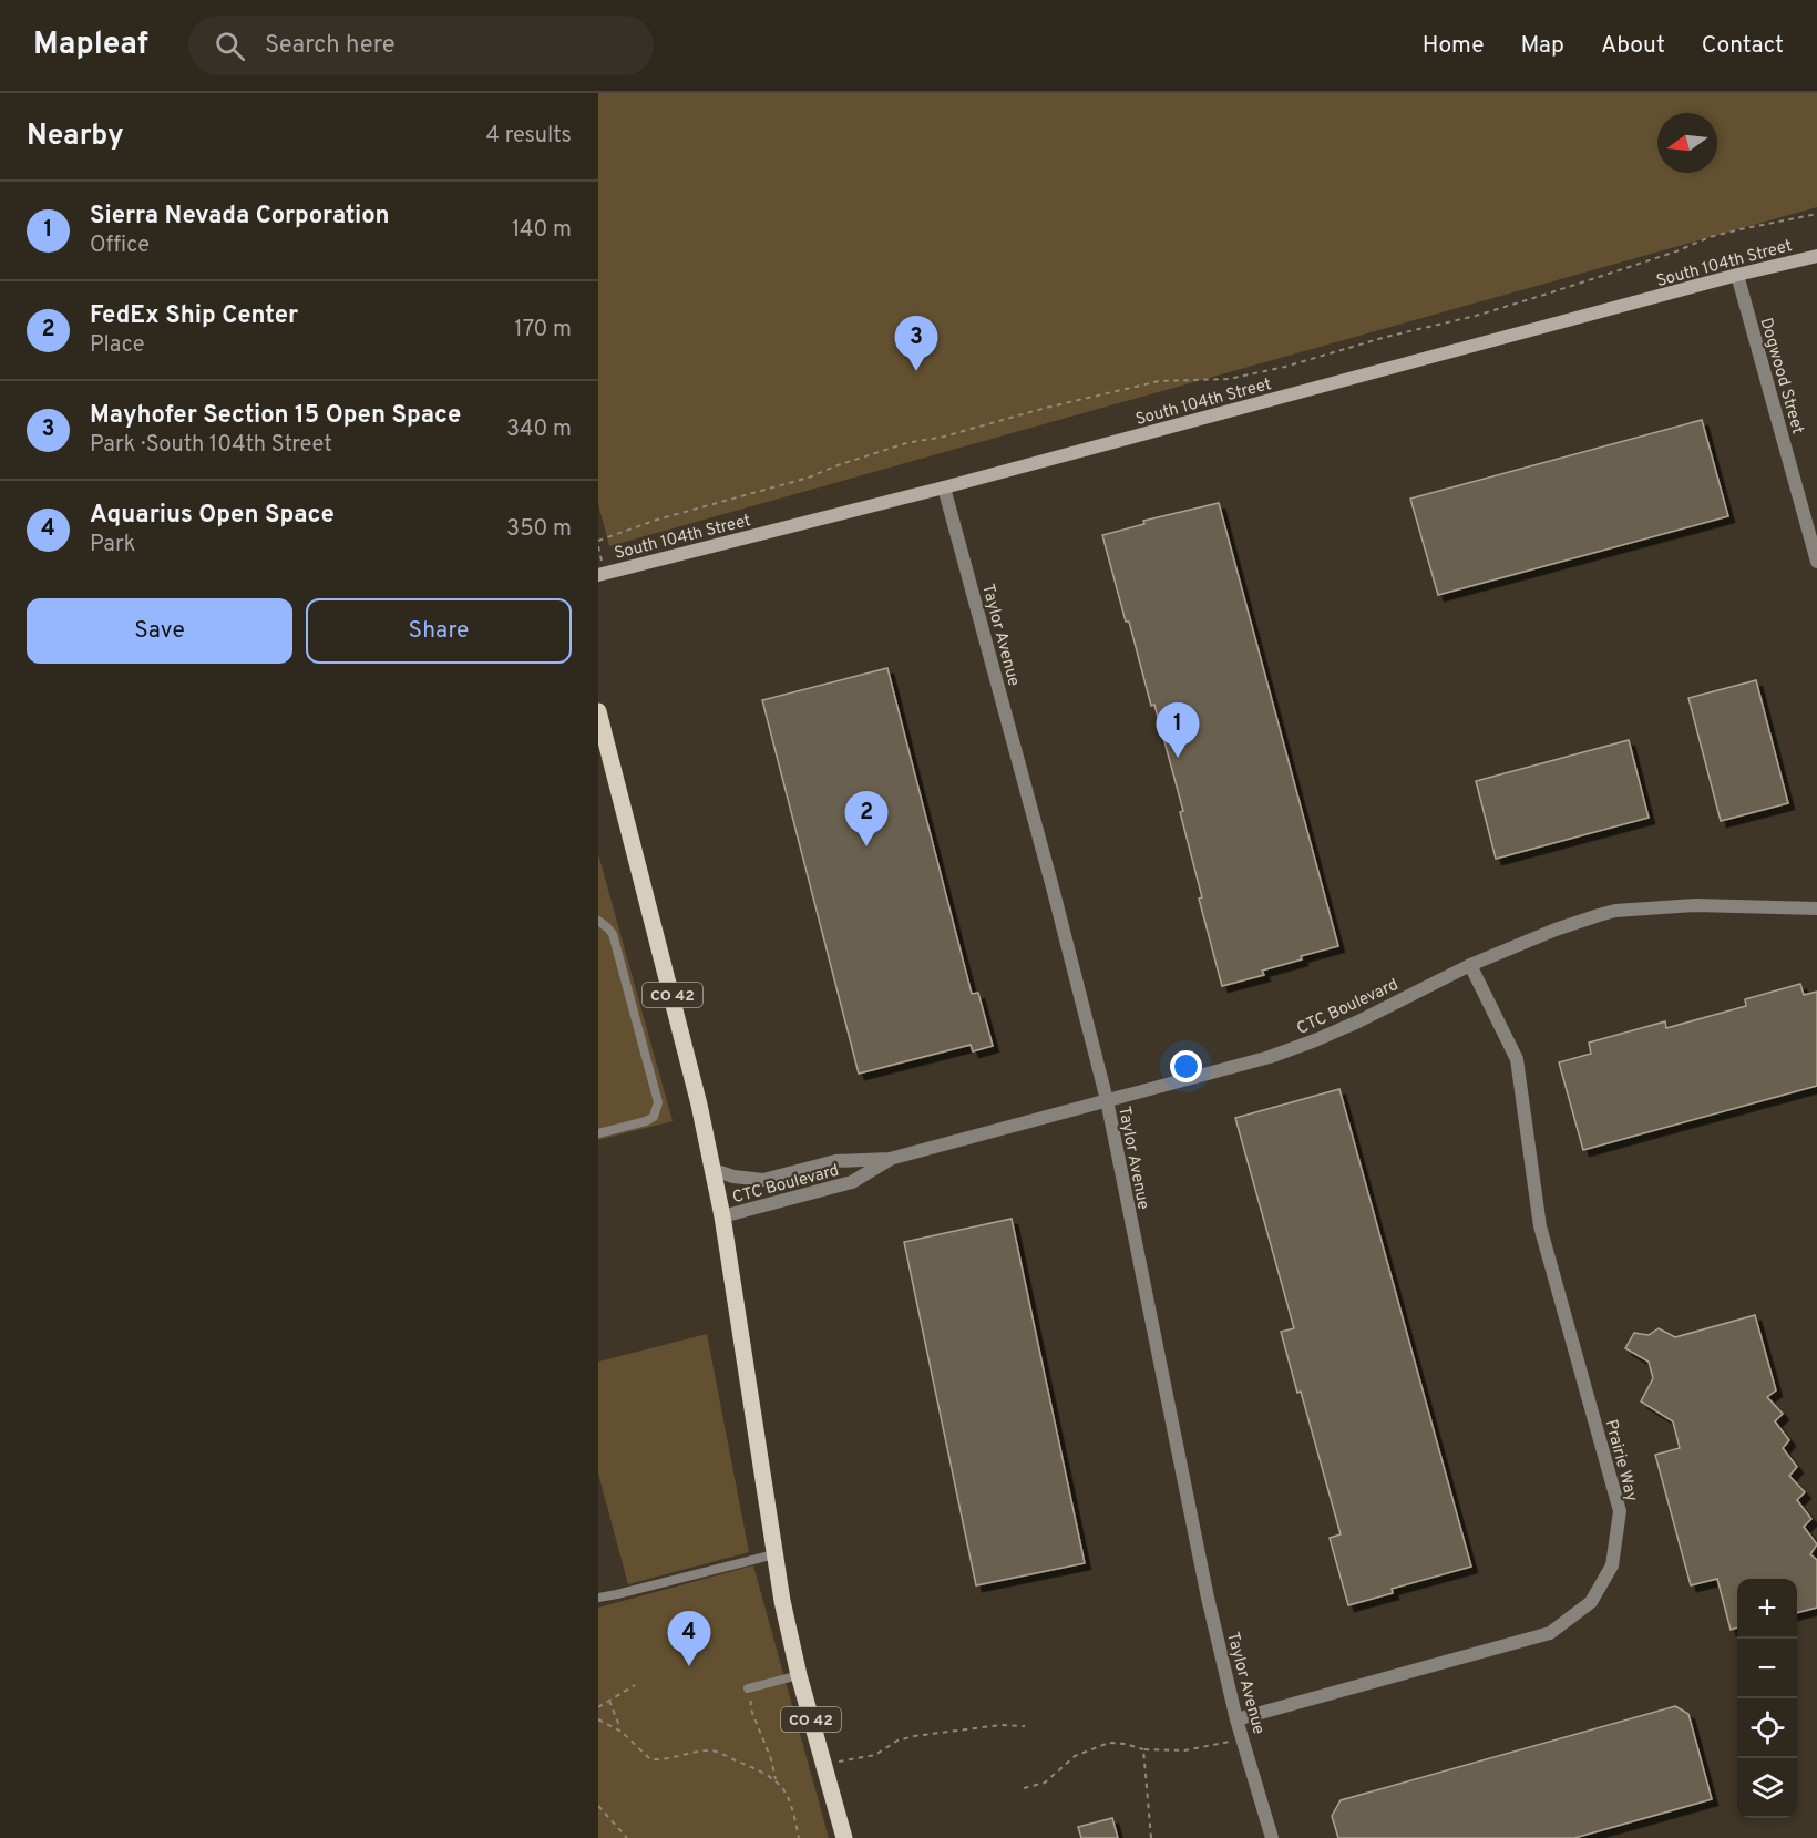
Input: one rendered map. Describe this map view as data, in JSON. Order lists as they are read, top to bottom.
{
  "streets": {
    "main road": ["CO 42"],
    "street": [
      "South 104th Street",
      "Dogwood Street",
      "Taylor Avenue",
      "CTC Boulevard",
      "Prairie Way"
    ]
  },
  "crossings": [
    ["South 104th Street", "Dogwood Street"],
    ["South 104th Street", "Taylor Avenue"],
    ["Taylor Avenue", "CTC Boulevard"],
    ["Taylor Avenue", "Prairie Way"],
    ["CO 42", "CTC Boulevard"],
    ["CTC Boulevard", "Prairie Way"]
  ],
  "north": "left",
  "page": {
    "header": "Mapleaf",
    "search": "Search here",
    "nav": [
      "Home",
      "Map",
      "About",
      "Contact"
    ],
    "heading": ["Nearby", "4 results"],
    "list": [
      {
        "mark": "1",
        "name": "Sierra Nevada Corporation",
        "note": "Office",
        "value": "140 m"
      },
      {
        "mark": "2",
        "name": "FedEx Ship Center",
        "note": "Place",
        "value": "170 m"
      },
      {
        "mark": "3",
        "name": "Mayhofer Section 15 Open Space",
        "note": "Park · South 104th Street",
        "value": "340 m"
      },
      {
        "mark": "4",
        "name": "Aquarius Open Space",
        "note": "Park",
        "value": "350 m"
      }
    ],
    "pins": [
      "3",
      "1",
      "2",
      "4"
    ],
    "buttons": ["Save", "Share"],
    "map_buttons": ["+", "−"]
  }
}
